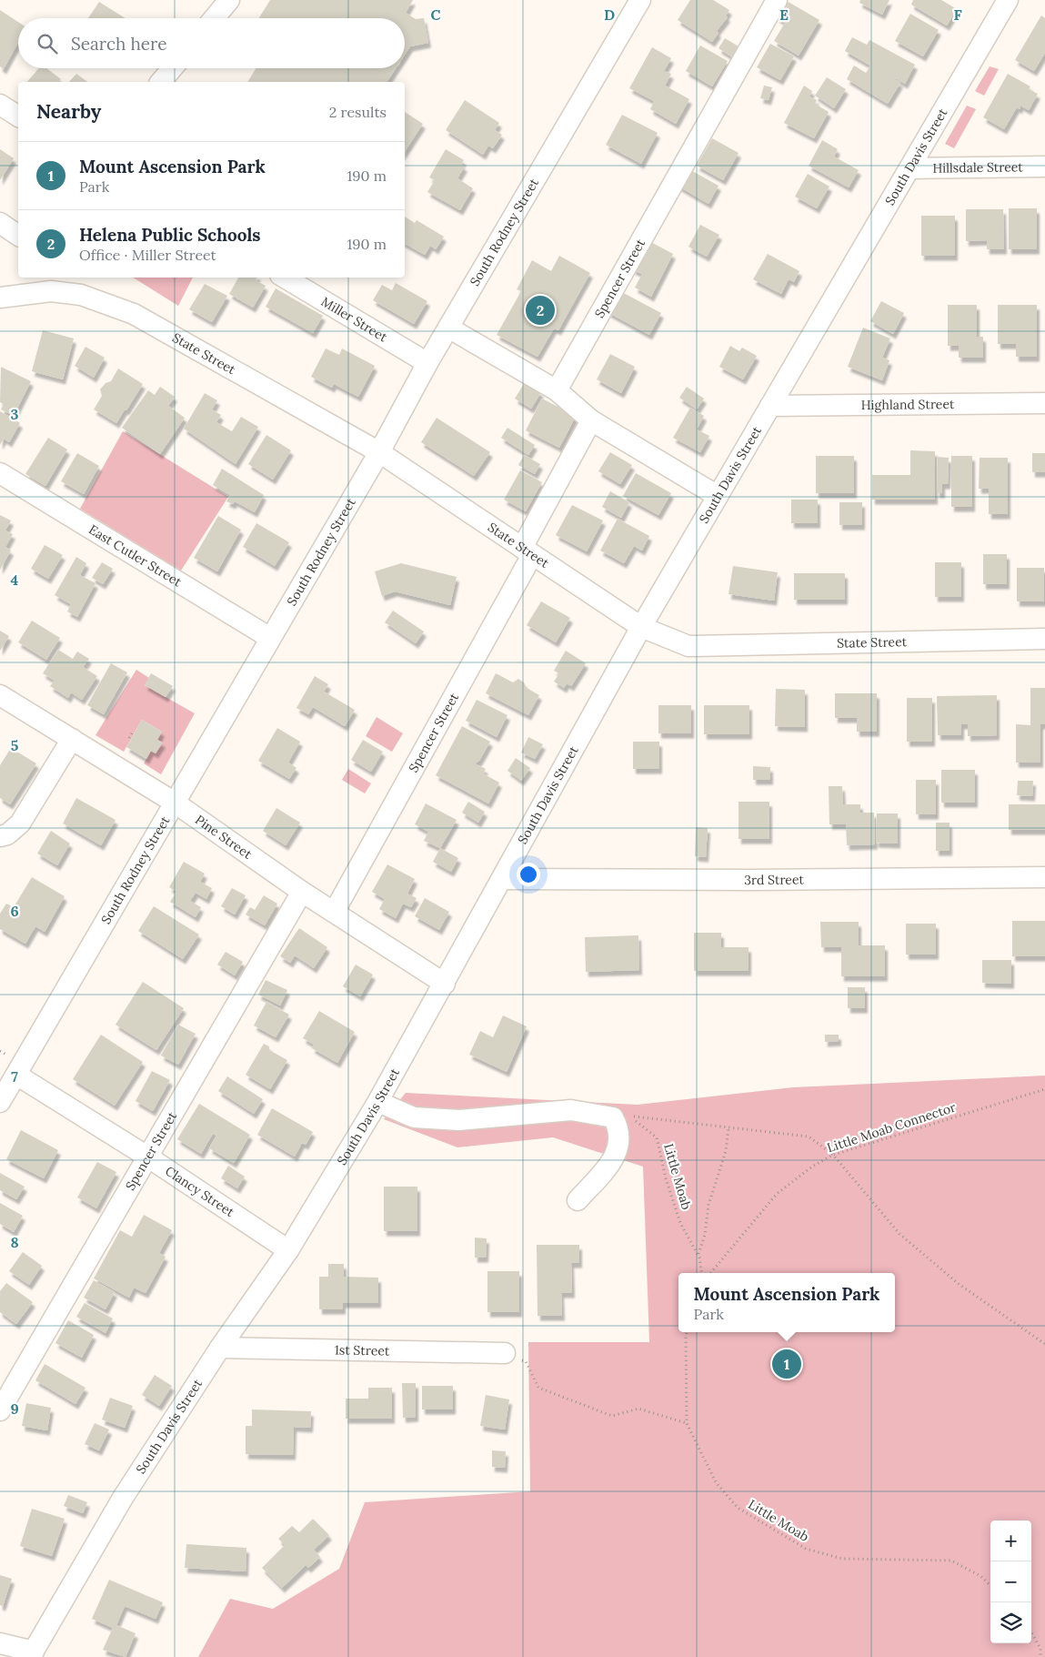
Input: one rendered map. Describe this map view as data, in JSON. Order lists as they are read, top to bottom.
{
  "streets": {
    "street": [
      "South Davis Street",
      "Hillsdale Street",
      "South Rodney Street",
      "Spencer Street",
      "Miller Street",
      "State Street",
      "Highland Street",
      "East Cutler Street",
      "Pine Street",
      "3rd Street",
      "Clancy Street",
      "1st Street"
    ],
    "path": ["Little Moab Connector", "Little Moab"]
  },
  "crossings": [
    ["South Davis Street", "Hillsdale Street"],
    ["South Davis Street", "State Street"],
    ["South Davis Street", "Highland Street"],
    ["South Davis Street", "Pine Street"],
    ["South Davis Street", "3rd Street"],
    ["South Davis Street", "Clancy Street"],
    ["South Davis Street", "1st Street"],
    ["South Rodney Street", "Miller Street"],
    ["South Rodney Street", "State Street"],
    ["South Rodney Street", "East Cutler Street"],
    ["South Rodney Street", "Pine Street"],
    ["South Rodney Street", "Clancy Street"],
    ["Spencer Street", "State Street"],
    ["Spencer Street", "Pine Street"],
    ["Spencer Street", "Clancy Street"]
  ],
  "page": {
    "search": "Search here",
    "heading": ["Nearby", "2 results"],
    "list": [
      {
        "mark": "1",
        "name": "Mount Ascension Park",
        "note": "Park",
        "value": "190 m"
      },
      {
        "mark": "2",
        "name": "Helena Public Schools",
        "note": "Office · Miller Street",
        "value": "190 m"
      }
    ],
    "pins": ["2", "1"],
    "popup": ["Mount Ascension Park", "Park"],
    "map_buttons": ["+", "−"]
  },
  "grid": {
    "columns": [
      "C",
      "D",
      "E",
      "F"
    ],
    "rows": [
      "3",
      "4",
      "5",
      "6",
      "7",
      "8",
      "9"
    ]
  }
}
